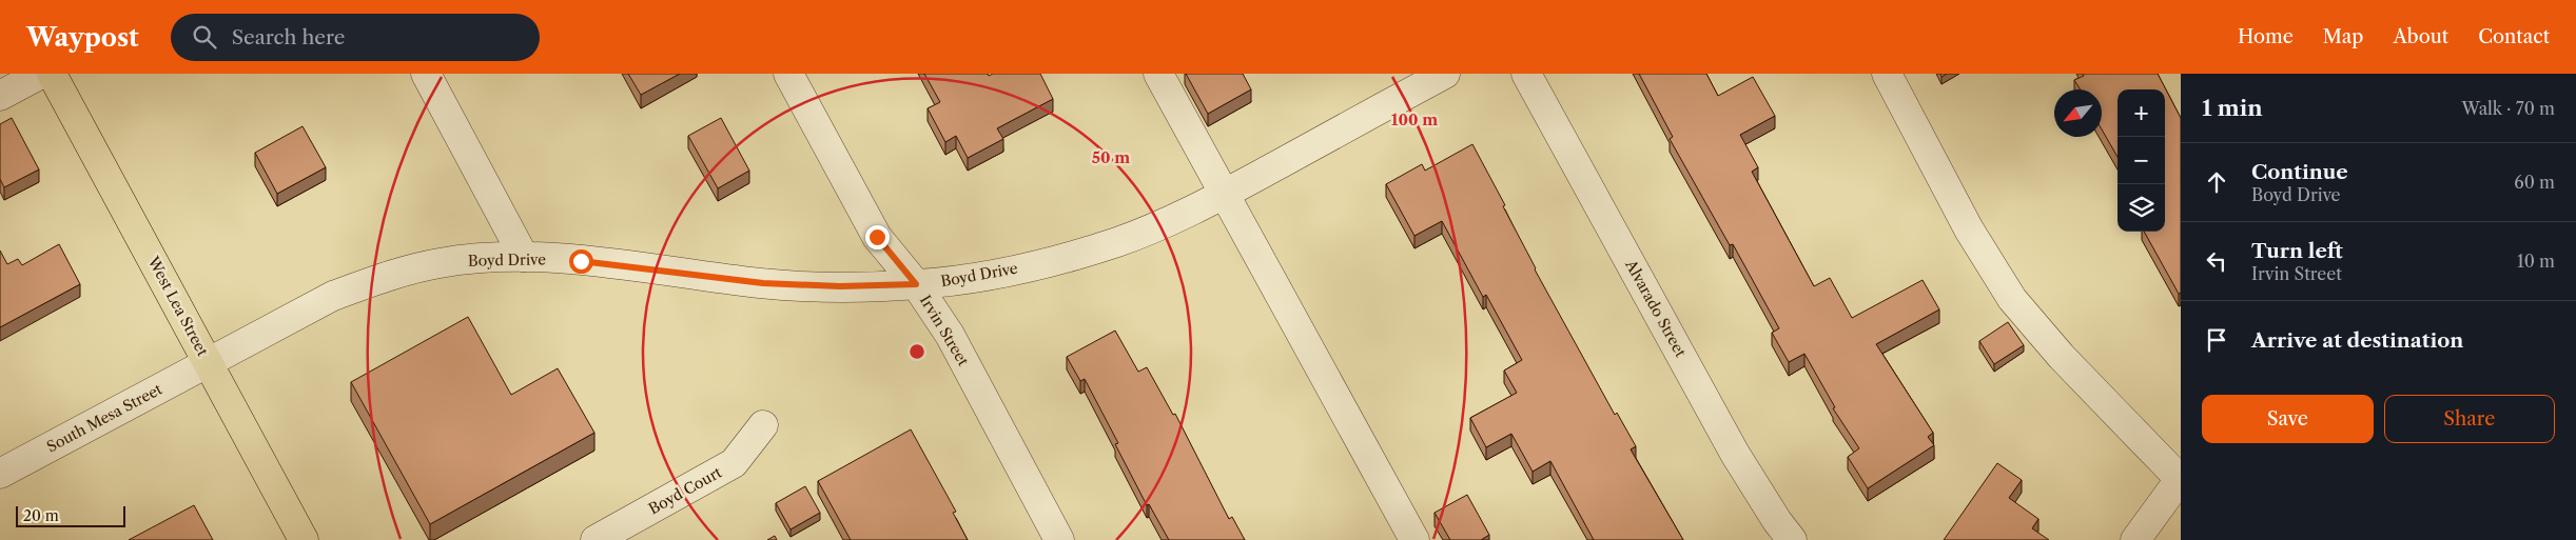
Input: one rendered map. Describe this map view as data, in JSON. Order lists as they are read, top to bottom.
{
  "streets": {
    "main road": ["West Lea Street"],
    "street": [
      "Boyd Drive",
      "Alvarado Street",
      "Irvin Street",
      "South Mesa Street",
      "Boyd Court"
    ]
  },
  "crossings": [
    ["Boyd Drive", "West Lea Street"],
    ["Boyd Drive", "Irvin Street"],
    ["Boyd Drive", "South Mesa Street"],
    ["West Lea Street", "South Mesa Street"]
  ],
  "scale_bar": "20 m",
  "north": "bottom left",
  "page": {
    "header": "Waypost",
    "search": "Search here",
    "nav": [
      "Home",
      "Map",
      "About",
      "Contact"
    ],
    "heading": ["1 min", "Walk · 70 m"],
    "map_buttons": ["+", "−"],
    "list": [
      ["Continue", "Boyd Drive", "60 m"],
      ["Turn left", "Irvin Street", "10 m"],
      "Arrive at destination"
    ],
    "buttons": ["Save", "Share"],
    "scale": "20 m"
  },
  "rings": ["100 m", "50 m"]
}
